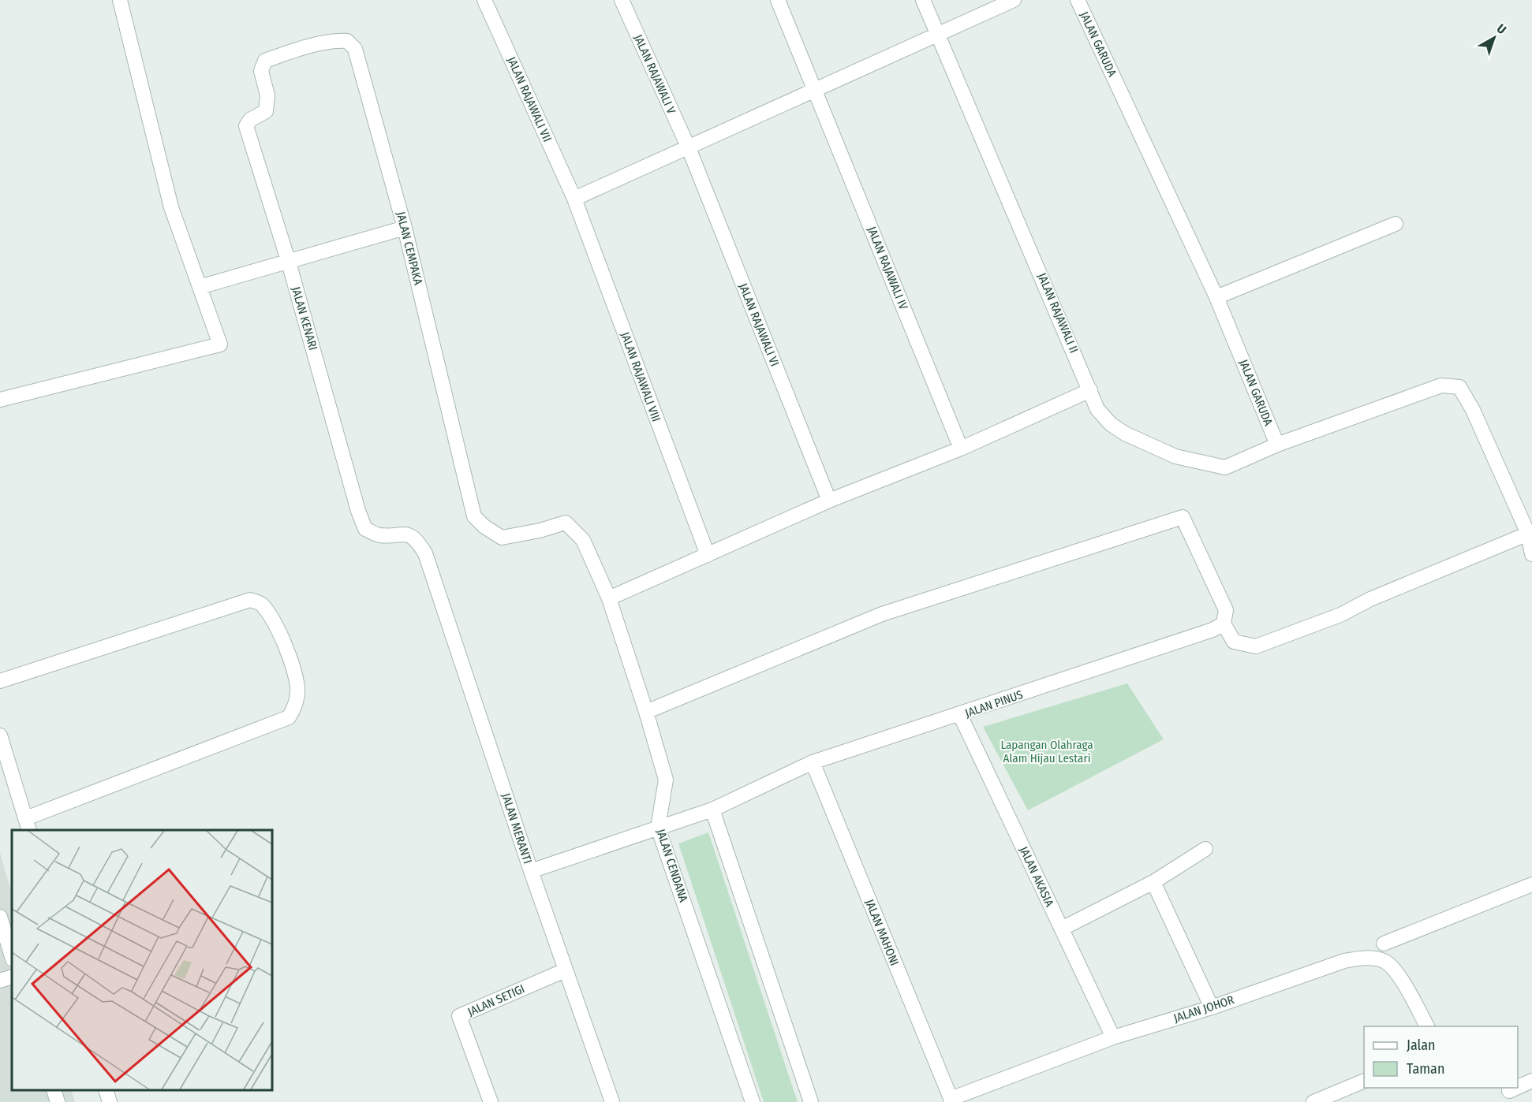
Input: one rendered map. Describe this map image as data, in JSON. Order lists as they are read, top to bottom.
{
  "streets": {
    "street": [
      "JALAN GARUDA",
      "JALAN RAJAWALI V",
      "JALAN RAJAWALI VII",
      "JALAN CEMPAKA",
      "JALAN RAJAWALI IV",
      "JALAN RAJAWALI II",
      "JALAN KENARI",
      "JALAN RAJAWALI VI",
      "JALAN RAJAWALI VIII",
      "JALAN PINUS",
      "JALAN MERANTI",
      "JALAN CENDANA",
      "JALAN AKASIA",
      "JALAN MAHONI",
      "JALAN SETIGI",
      "JALAN JOHOR"
    ]
  },
  "crossings": [
    ["JALAN GARUDA", "JALAN RAJAWALI II"],
    ["JALAN RAJAWALI V", "JALAN RAJAWALI VI"],
    ["JALAN RAJAWALI VII", "JALAN RAJAWALI VIII"],
    ["JALAN CEMPAKA", "JALAN KENARI"],
    ["JALAN CEMPAKA", "JALAN CENDANA"],
    ["JALAN KENARI", "JALAN MERANTI"],
    ["JALAN PINUS", "JALAN MERANTI"],
    ["JALAN PINUS", "JALAN CENDANA"],
    ["JALAN PINUS", "JALAN AKASIA"],
    ["JALAN PINUS", "JALAN MAHONI"],
    ["JALAN MERANTI", "JALAN SETIGI"],
    ["JALAN AKASIA", "JALAN JOHOR"],
    ["JALAN MAHONI", "JALAN JOHOR"]
  ],
  "parks": ["Lapangan Olahraga Alam Hijau Lestari"],
  "legend": ["Jalan", "Taman"],
  "north": "top right"
}
